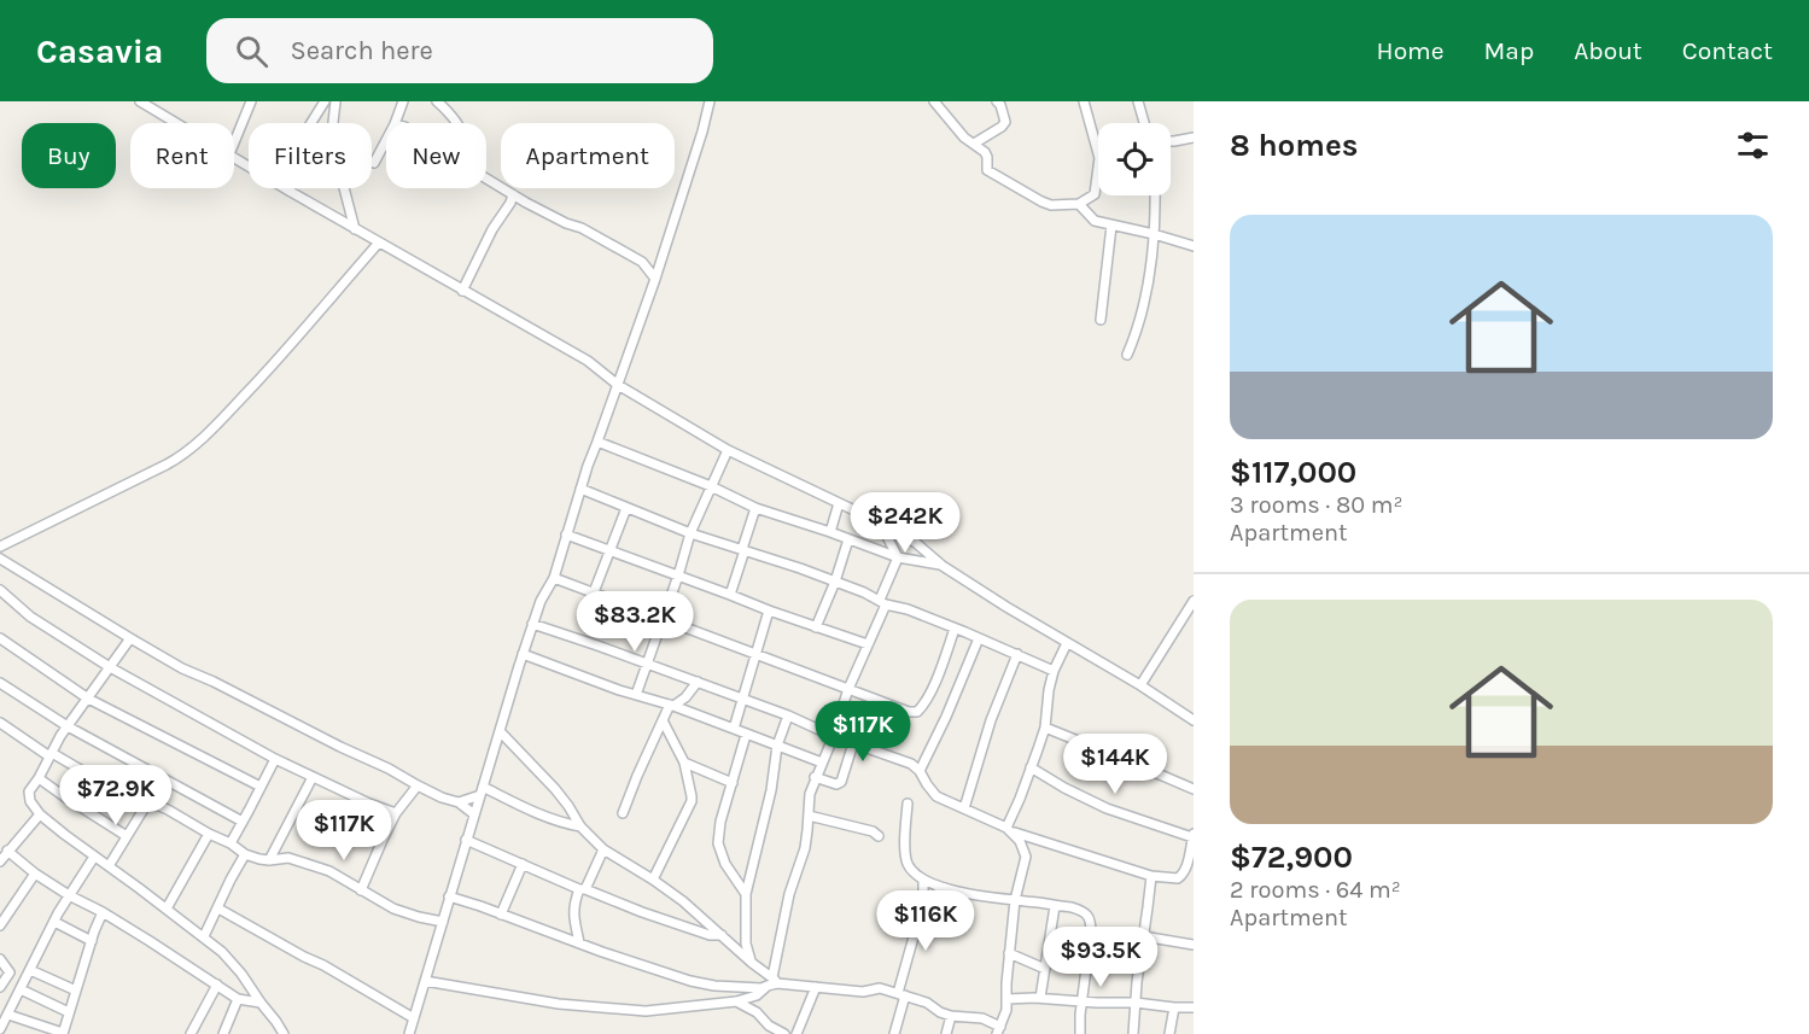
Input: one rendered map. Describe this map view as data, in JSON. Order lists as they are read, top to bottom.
{
  "page": {
    "header": "Casavia",
    "search": "Search here",
    "nav": [
      "Home",
      "Map",
      "About",
      "Contact"
    ],
    "heading": "8 homes",
    "chip": [
      "Buy",
      "Rent",
      "Filters",
      "New",
      "Apartment"
    ],
    "list": [
      {
        "name": "$117,000",
        "note": "3 rooms · 80 m² · Apartment"
      },
      {
        "name": "$72,900",
        "note": "2 rooms · 64 m² · Apartment"
      }
    ],
    "price": [
      "$242K",
      "$83.2K",
      "$117K",
      "$144K",
      "$72.9K",
      "$117K",
      "$116K",
      "$93.5K"
    ]
  }
}
